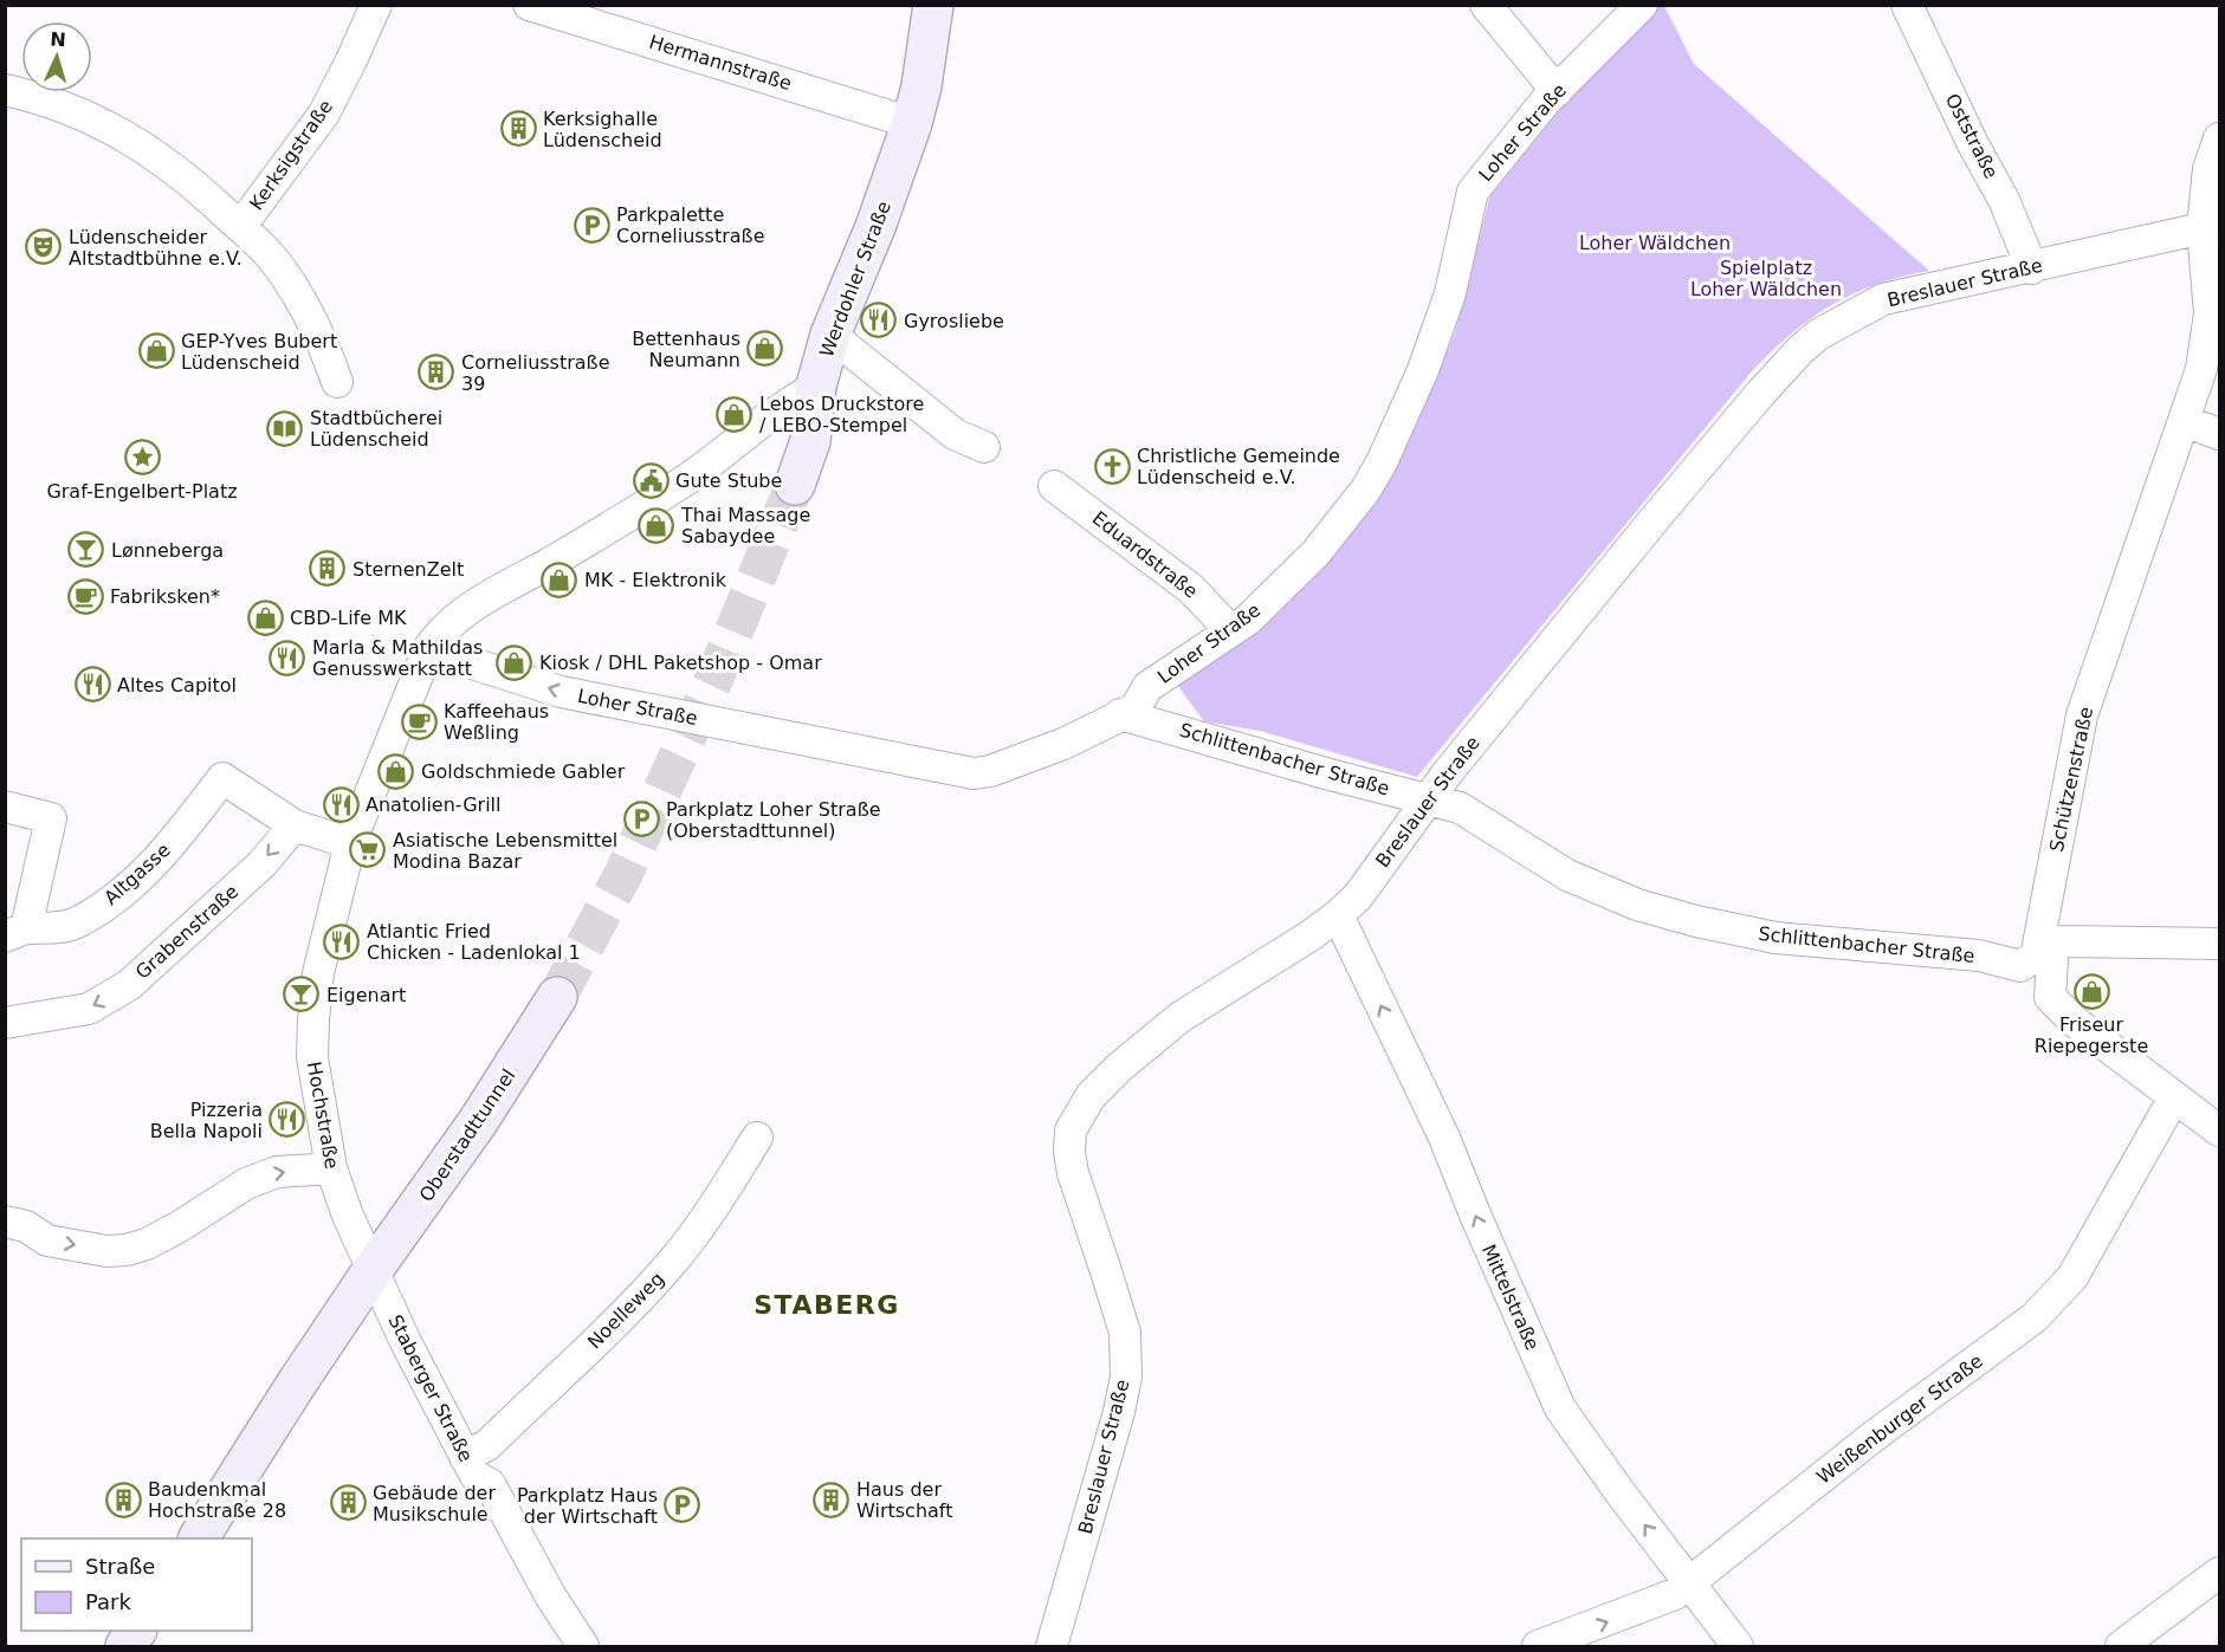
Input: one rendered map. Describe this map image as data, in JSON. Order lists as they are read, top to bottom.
{
  "streets": {
    "street": [
      "Hermannstraße",
      "Loher Straße",
      "Oststraße",
      "Kerksigstraße",
      "Werdohler Straße",
      "Breslauer Straße",
      "Eduardstraße",
      "Schlittenbacher Straße",
      "Schützenstraße",
      "Altgasse",
      "Grabenstraße",
      "Hochstraße",
      "Oberstadttunnel",
      "Mittelstraße",
      "Noelleweg",
      "Staberger Straße",
      "Weißenburger Straße"
    ]
  },
  "crossings": [
    ["Hermannstraße", "Werdohler Straße"],
    ["Loher Straße", "Eduardstraße"],
    ["Loher Straße", "Schlittenbacher Straße"],
    ["Loher Straße", "Hochstraße"],
    ["Oststraße", "Breslauer Straße"],
    ["Breslauer Straße", "Schlittenbacher Straße"],
    ["Breslauer Straße", "Schützenstraße"],
    ["Breslauer Straße", "Mittelstraße"],
    ["Schlittenbacher Straße", "Schützenstraße"],
    ["Schützenstraße", "Weißenburger Straße"],
    ["Altgasse", "Grabenstraße"],
    ["Hochstraße", "Oberstadttunnel"],
    ["Hochstraße", "Staberger Straße"],
    ["Oberstadttunnel", "Staberger Straße"],
    ["Mittelstraße", "Weißenburger Straße"],
    ["Noelleweg", "Staberger Straße"]
  ],
  "one_way": ["Loher Straße", "Grabenstraße", "Mittelstraße"],
  "districts": ["STABERG"],
  "parks": ["Loher Wäldchen", "Spielplatz Loher Wäldchen"],
  "places": {
    "building": [
      "Kerksighalle Lüdenscheid",
      "Corneliusstraße 39",
      "SternenZelt",
      "Baudenkmal Hochstraße 28",
      "Haus der Wirtschaft",
      "Gebäude der Musikschule"
    ],
    "parking": ["Parkpalette Corneliusstraße", "Parkplatz Loher Straße (Oberstadttunnel)", "Parkplatz Haus der Wirtschaft"],
    "theatre": ["Lüdenscheider Altstadtbühne e.V."],
    "restaurant": [
      "Gyrosliebe",
      "Marla & Mathildas Genusswerkstatt",
      "Altes Capitol",
      "Anatolien-Grill",
      "Atlantic Fried Chicken - Ladenlokal 1",
      "Pizzeria Bella Napoli"
    ],
    "shop": [
      "Bettenhaus Neumann",
      "GEP-Yves Bubert Lüdenscheid",
      "Lebos Druckstore / LEBO-Stempel",
      "Thai Massage Sabaydee",
      "MK - Elektronik",
      "CBD-Life MK",
      "Kiosk / DHL Paketshop - Omar",
      "Goldschmiede Gabler",
      "Friseur Riepegerste"
    ],
    "library": ["Stadtbücherei Lüdenscheid"],
    "place": ["Graf-Engelbert-Platz"],
    "church": ["Christliche Gemeinde Lüdenscheid e.V."],
    "public building": ["Gute Stube"],
    "bar": ["Lønneberga", "Eigenart"],
    "cafe": ["Fabriksken*", "Kaffeehaus Weßling"],
    "supermarket": ["Asiatische Lebensmittel Modina Bazar"]
  },
  "legend": ["Straße", "Park"],
  "north": "top"
}
